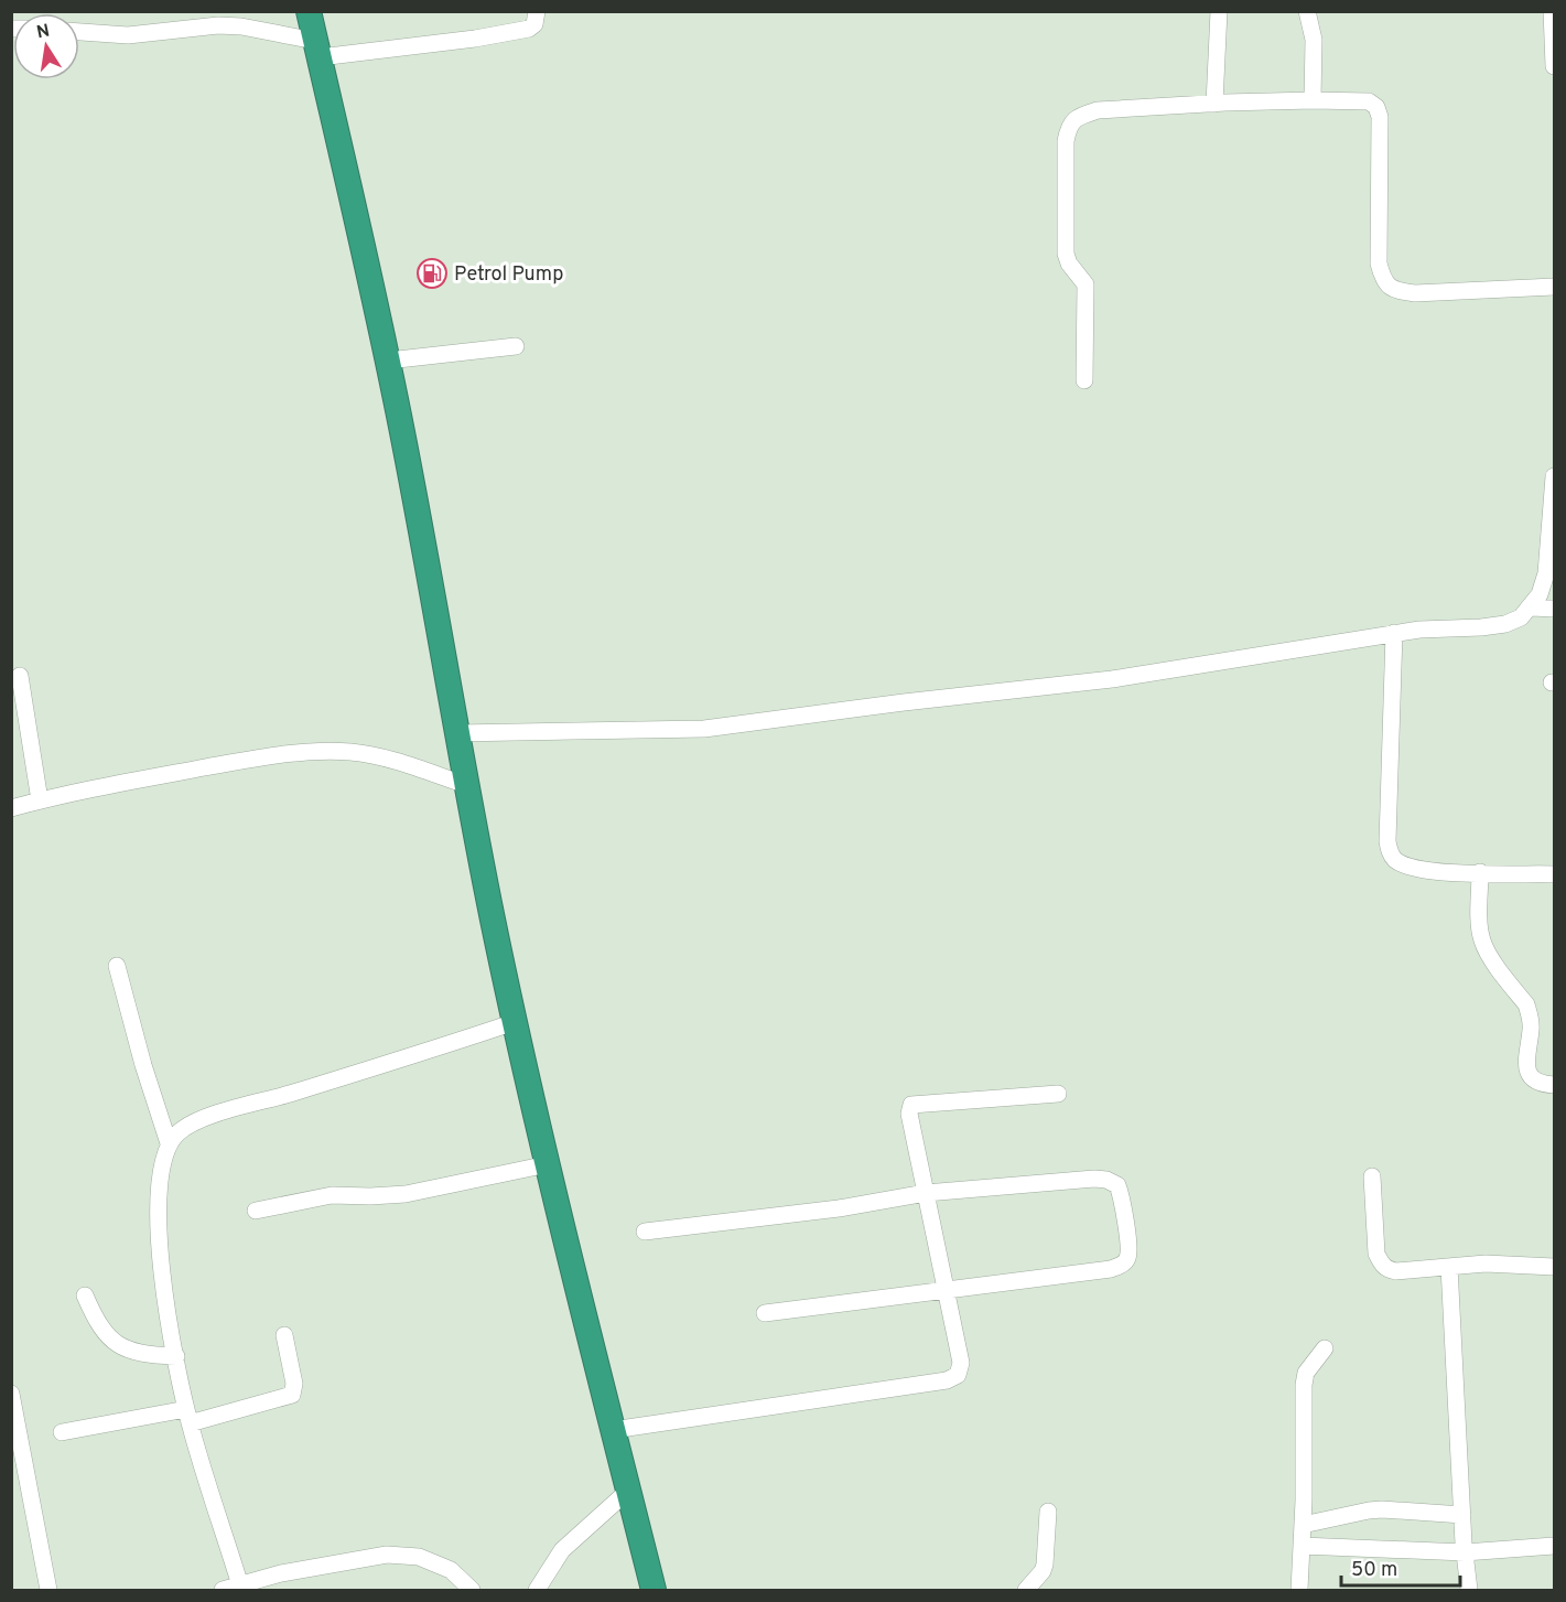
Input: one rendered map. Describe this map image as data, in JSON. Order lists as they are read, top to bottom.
{
  "places": {
    "fuel station": ["Petrol Pump"]
  },
  "scale_bar": "50 m",
  "north": "top"
}
